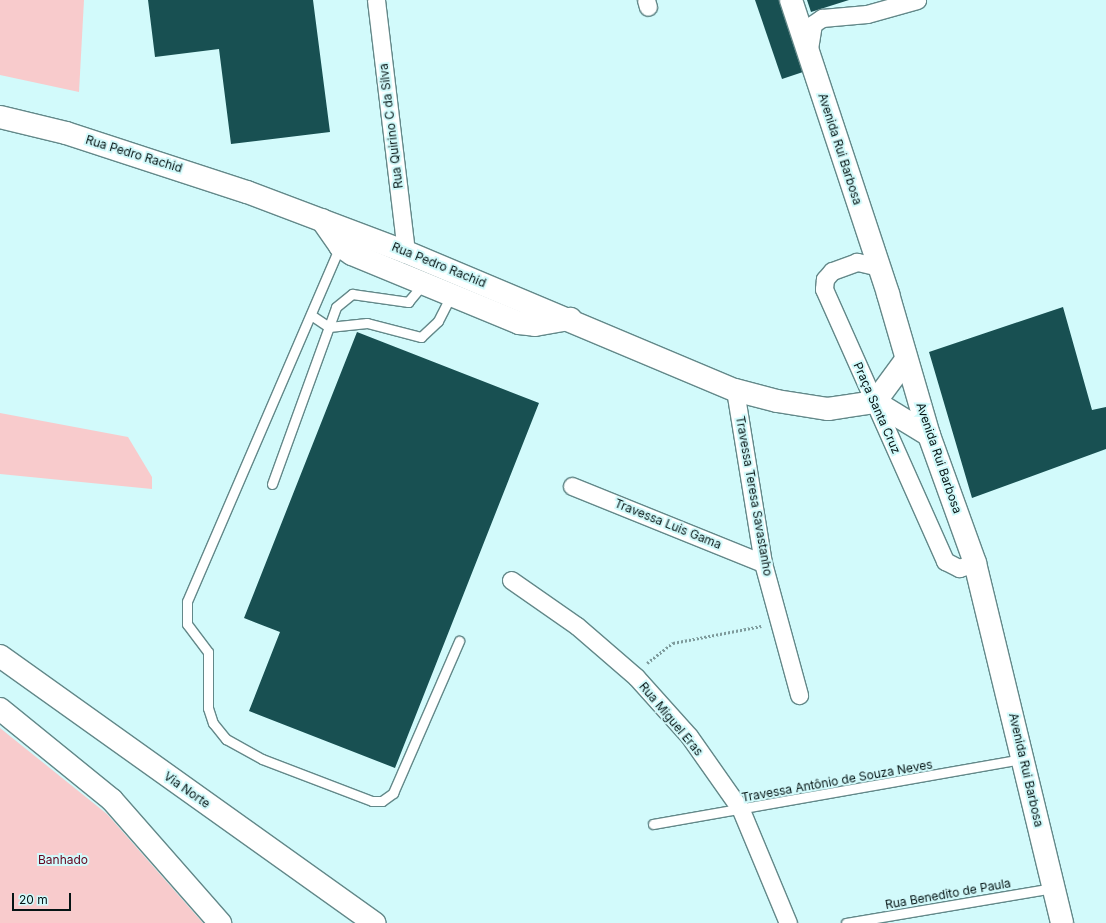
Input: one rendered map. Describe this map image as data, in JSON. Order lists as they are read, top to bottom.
{
  "streets": {
    "main road": ["Avenida Rui Barbosa", "Rua Pedro Rachid", "Via Norte"],
    "street": [
      "Rua Quirino C da Silva",
      "Praça Santa Cruz",
      "Travessa Teresa Savastanho",
      "Travessa Luis Gama",
      "Rua Miguel Eras"
    ],
    "lane": ["Travessa Antônio de Souza Neves", "Rua Benedito de Paula"]
  },
  "crossings": [
    ["Rua Quirino C da Silva", "Rua Pedro Rachid"],
    ["Avenida Rui Barbosa", "Praça Santa Cruz"],
    ["Avenida Rui Barbosa", "Travessa Antônio de Souza Neves"],
    ["Avenida Rui Barbosa", "Rua Benedito de Paula"],
    ["Rua Pedro Rachid", "Praça Santa Cruz"],
    ["Rua Pedro Rachid", "Travessa Teresa Savastanho"],
    ["Travessa Teresa Savastanho", "Travessa Luis Gama"],
    ["Rua Miguel Eras", "Travessa Antônio de Souza Neves"]
  ],
  "parks": ["Banhado"],
  "scale_bar": "20 m"
}
